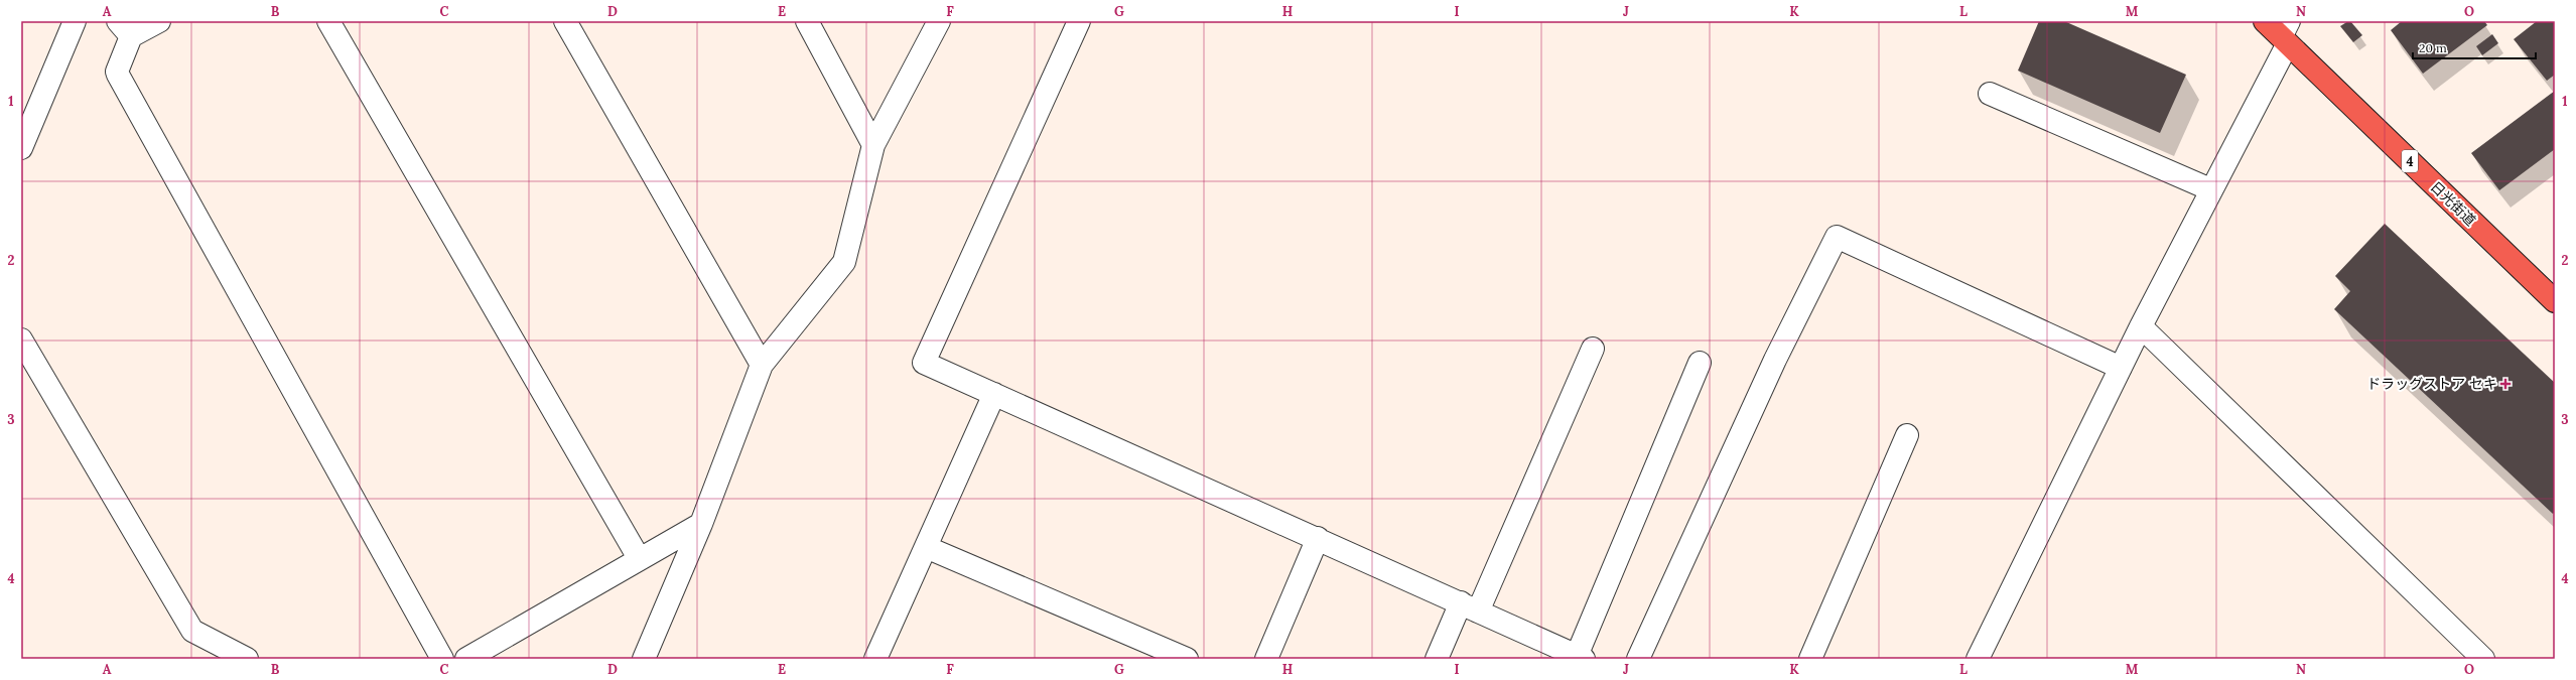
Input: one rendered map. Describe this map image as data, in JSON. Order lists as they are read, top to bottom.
{
  "streets": {
    "highway": ["4", "日光街道"]
  },
  "places": {
    "health": ["ドラッグストア セキ"]
  },
  "scale_bar": "20 m",
  "grid": {
    "columns": [
      "A",
      "B",
      "C",
      "D",
      "E",
      "F",
      "G",
      "H",
      "I",
      "J",
      "K",
      "L",
      "M",
      "N",
      "O"
    ],
    "rows": [
      "1",
      "2",
      "3",
      "4"
    ]
  }
}
